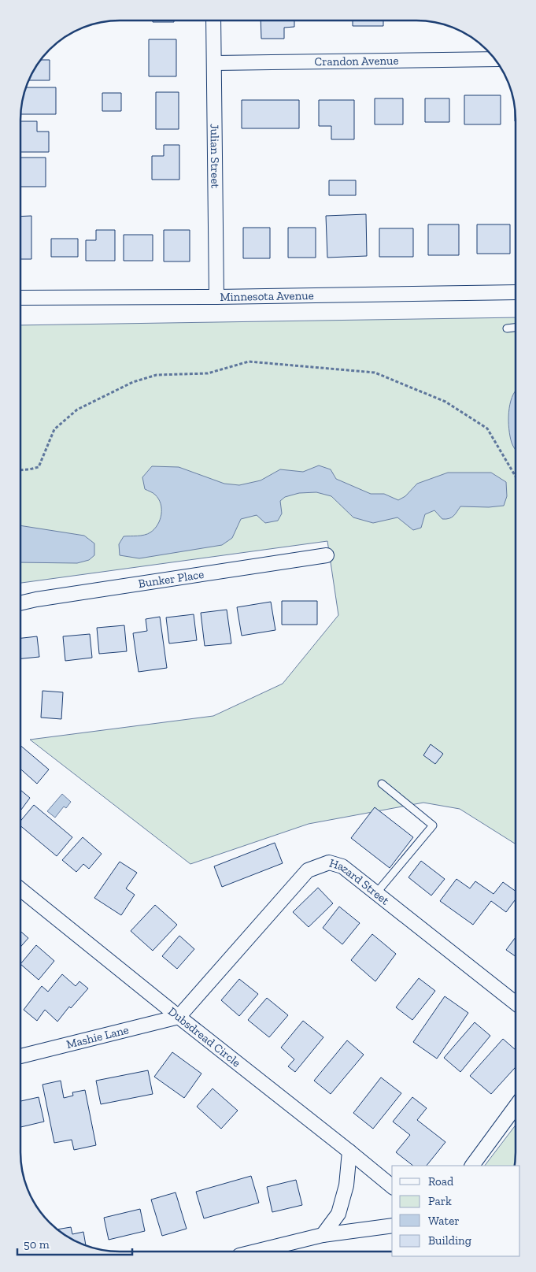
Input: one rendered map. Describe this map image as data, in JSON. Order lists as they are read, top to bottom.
{
  "streets": {
    "street": [
      "Crandon Avenue",
      "Julian Street",
      "Minnesota Avenue",
      "Bunker Place",
      "Hazard Street",
      "Mashie Lane",
      "Dubsdread Circle"
    ]
  },
  "crossings": [
    ["Crandon Avenue", "Julian Street"],
    ["Julian Street", "Minnesota Avenue"],
    ["Hazard Street", "Mashie Lane"],
    ["Hazard Street", "Dubsdread Circle"],
    ["Mashie Lane", "Dubsdread Circle"]
  ],
  "legend": [
    "Road",
    "Park",
    "Water",
    "Building"
  ],
  "scale_bar": "50 m"
}
